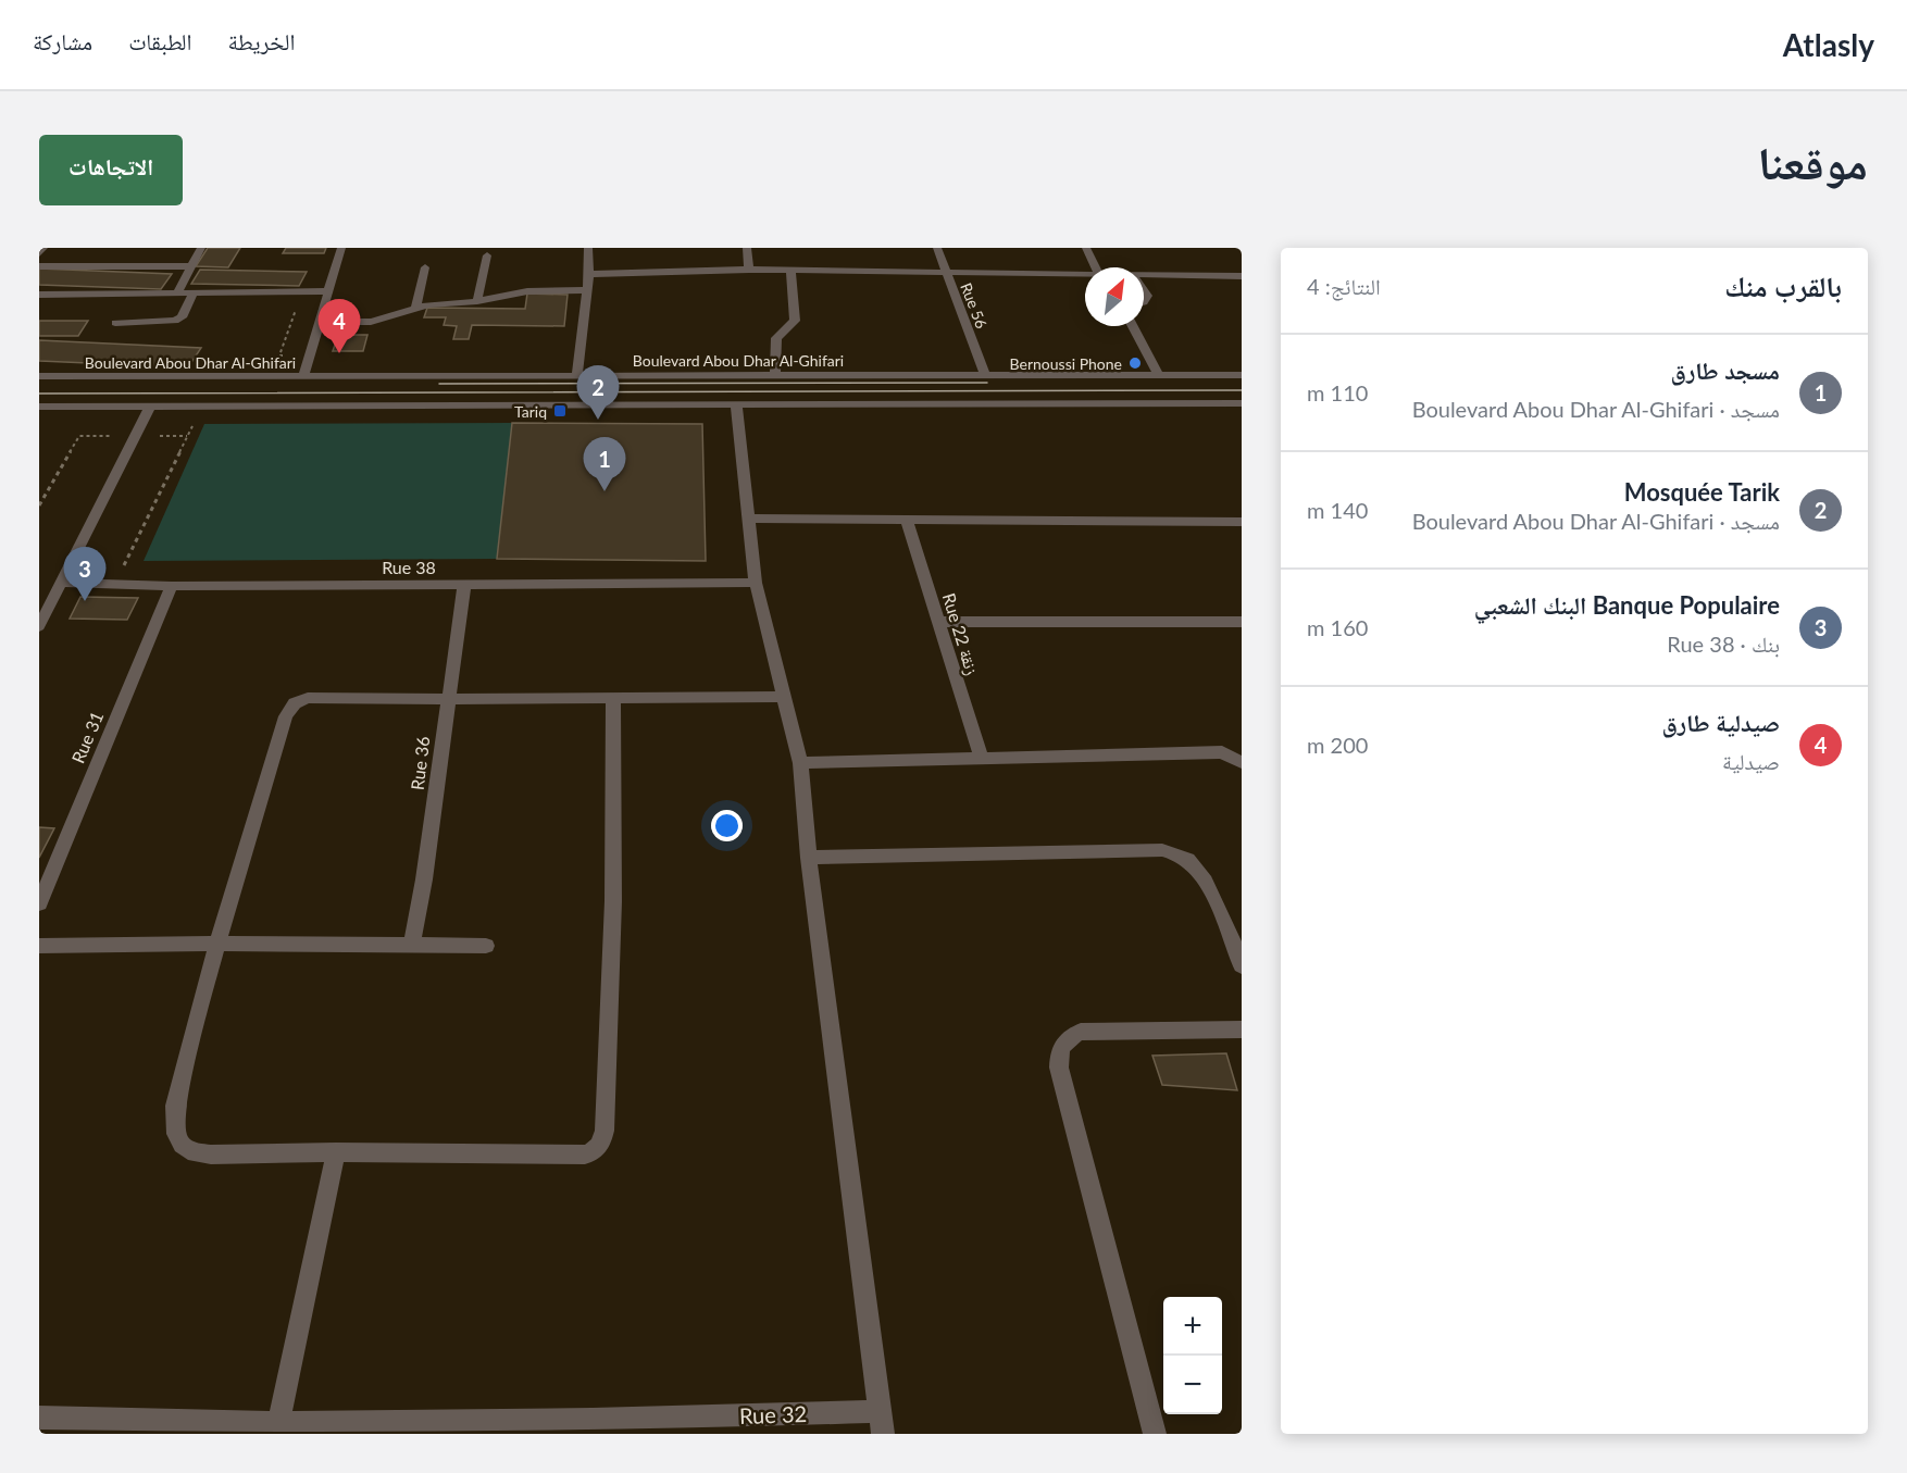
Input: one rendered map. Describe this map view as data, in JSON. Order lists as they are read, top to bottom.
{
  "streets": {
    "street": [
      "Rue 56",
      "Boulevard Abou Dhar Al-Ghifari",
      "Rue 38",
      "Rue 22 زنقة",
      "Rue 31",
      "Rue 36",
      "Rue 32"
    ]
  },
  "crossings": [
    ["Rue 56", "Boulevard Abou Dhar Al-Ghifari"],
    ["Rue 38", "Rue 31"],
    ["Rue 38", "Rue 36"]
  ],
  "places": {
    "other": ["Bernoussi Phone"],
    "transit": ["Tariq"]
  },
  "north": "top right",
  "page": {
    "header": "Atlasly",
    "nav": ["الخريطة", "الطبقات", "مشاركة"],
    "title": "موقعنا",
    "buttons": "الاتجاهات",
    "heading": ["بالقرب منك", "النتائج: 4"],
    "pins": [
      "4",
      "2",
      "1",
      "3"
    ],
    "list": [
      {
        "mark": "1",
        "name": "مسجد طارق",
        "note": "مسجد · Boulevard Abou Dhar Al-Ghifari",
        "value": "110 m"
      },
      {
        "mark": "2",
        "name": "Mosquée Tarik",
        "note": "مسجد · Boulevard Abou Dhar Al-Ghifari",
        "value": "140 m"
      },
      {
        "mark": "3",
        "name": "Banque Populaire البنك الشعبي",
        "note": "بنك · Rue 38",
        "value": "160 m"
      },
      {
        "mark": "4",
        "name": "صيدلية طارق",
        "note": "صيدلية",
        "value": "200 m"
      }
    ],
    "map_buttons": ["+", "−"]
  }
}
